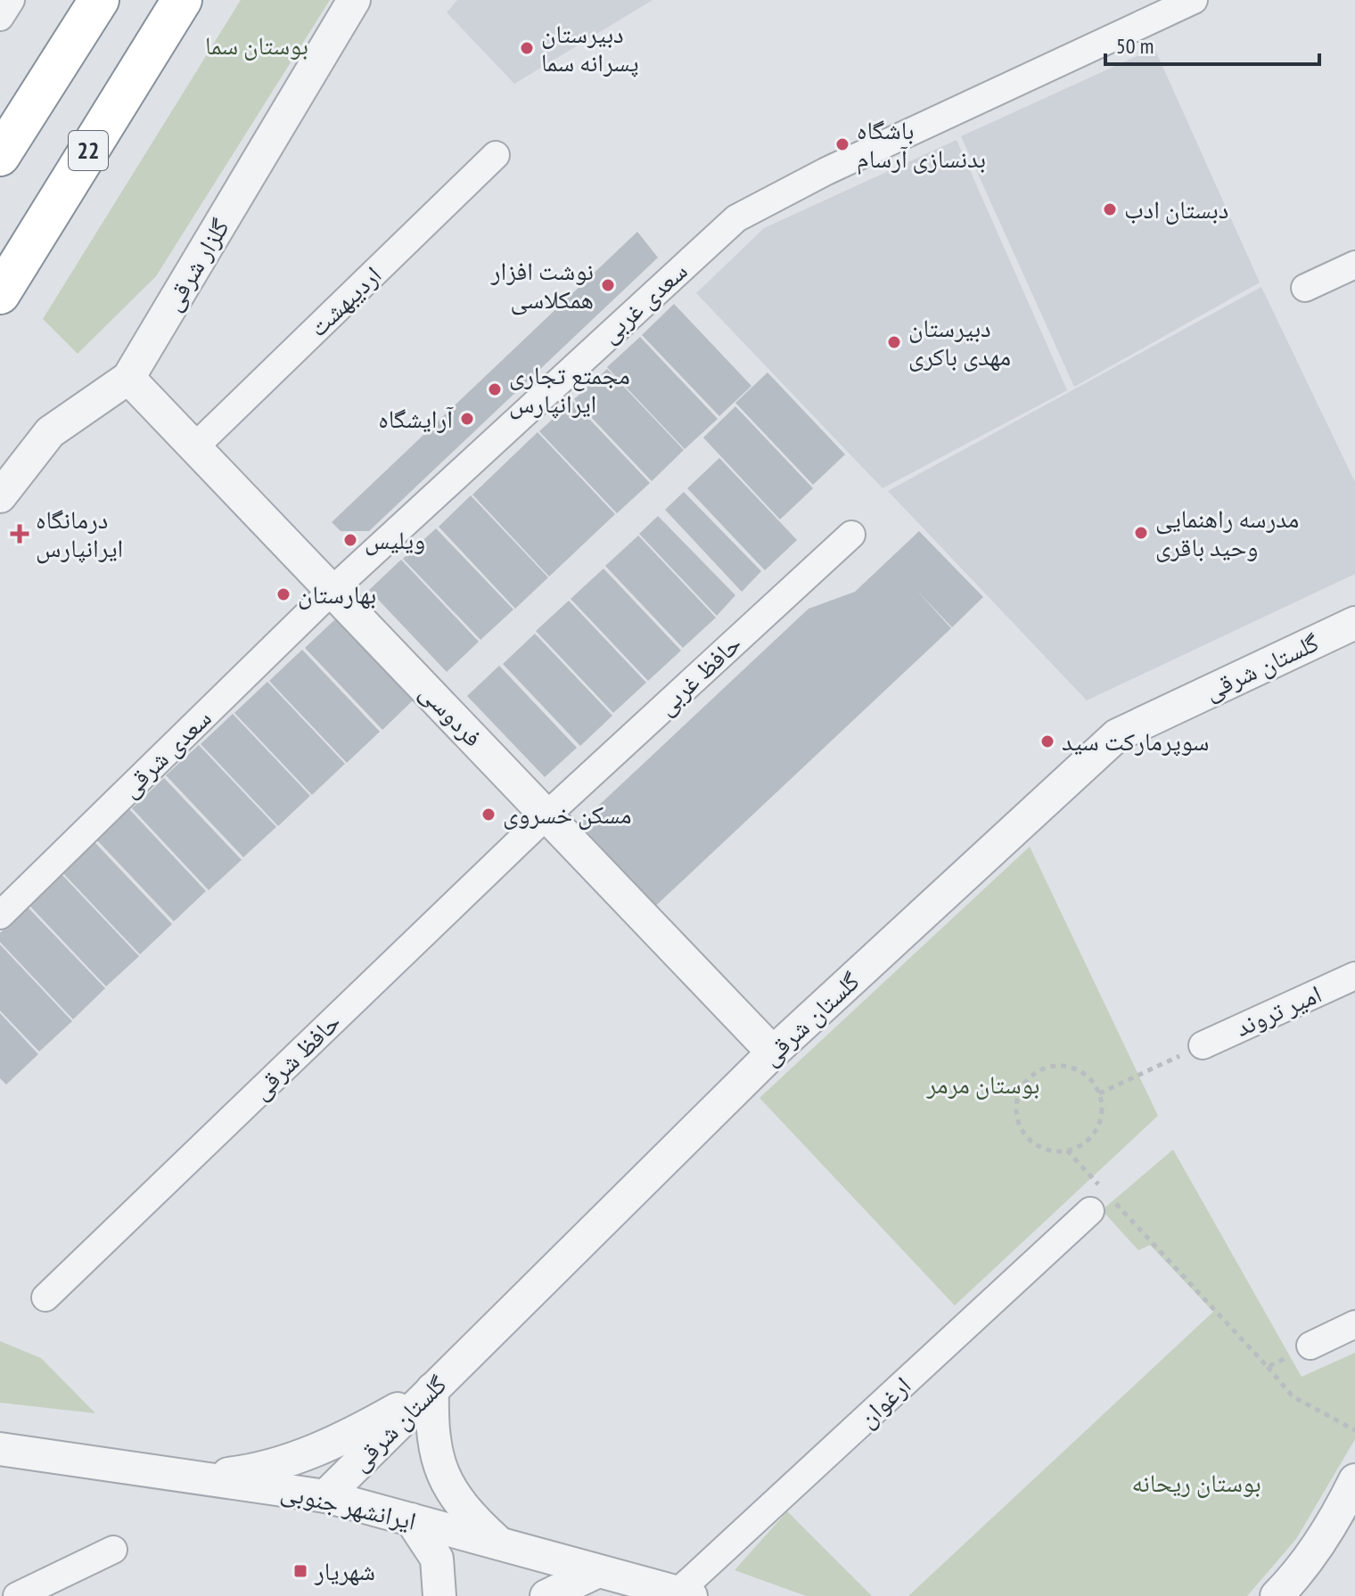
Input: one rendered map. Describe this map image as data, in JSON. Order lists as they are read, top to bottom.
{
  "streets": {
    "highway": ["22"],
    "street": [
      "گلزار شرقی",
      "اردیبهشت",
      "سعدی غربی",
      "گلستان شرقی",
      "حافظ غربی",
      "فردوسی",
      "سعدی شرقی",
      "امیر تروند",
      "حافظ شرقی",
      "ارغوان",
      "ایرانشهر جنوبی"
    ]
  },
  "crossings": [
    ["گلزار شرقی", "فردوسی"],
    ["اردیبهشت", "فردوسی"],
    ["سعدی غربی", "فردوسی"],
    ["سعدی غربی", "سعدی شرقی"],
    ["گلستان شرقی", "فردوسی"],
    ["گلستان شرقی", "ایرانشهر جنوبی"],
    ["حافظ غربی", "فردوسی"],
    ["حافظ غربی", "حافظ شرقی"],
    ["فردوسی", "سعدی شرقی"],
    ["فردوسی", "حافظ شرقی"],
    ["ارغوان", "ایرانشهر جنوبی"]
  ],
  "parks": ["بوستان سما", "بوستان مرمر", "بوستان ریحانه"],
  "places": {
    "other": [
      "دبیرستان پسرانه سما",
      "باشگاه بدنسازی آرسام",
      "دبستان ادب",
      "نوشت افزار همکلاسی",
      "دبیرستان مهدی باکری",
      "مجمتع تجاری ایرانپارس",
      "آرایشگاه",
      "مدرسه راهنمایی وحید باقری",
      "ویلیس",
      "بهارستان",
      "سوپرمارکت سید",
      "مسکن خسروی"
    ],
    "health": ["درمانگاه ایرانپارس"],
    "transit": ["شهریار"]
  },
  "scale_bar": "50 m"
}
